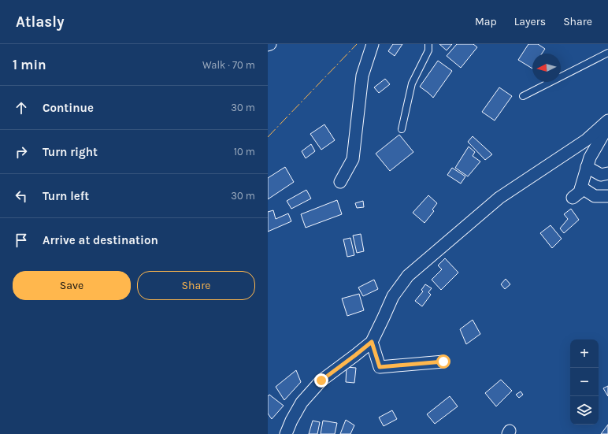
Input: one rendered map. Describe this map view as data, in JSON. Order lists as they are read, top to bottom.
{
  "north": "left",
  "page": {
    "header": "Atlasly",
    "nav": ["Map", "Layers", "Share"],
    "heading": ["1 min", "Walk · 70 m"],
    "list": [
      ["Continue", "30 m"],
      ["Turn right", "10 m"],
      ["Turn left", "30 m"],
      "Arrive at destination"
    ],
    "buttons": ["Save", "Share"],
    "map_buttons": ["+", "−"]
  }
}
